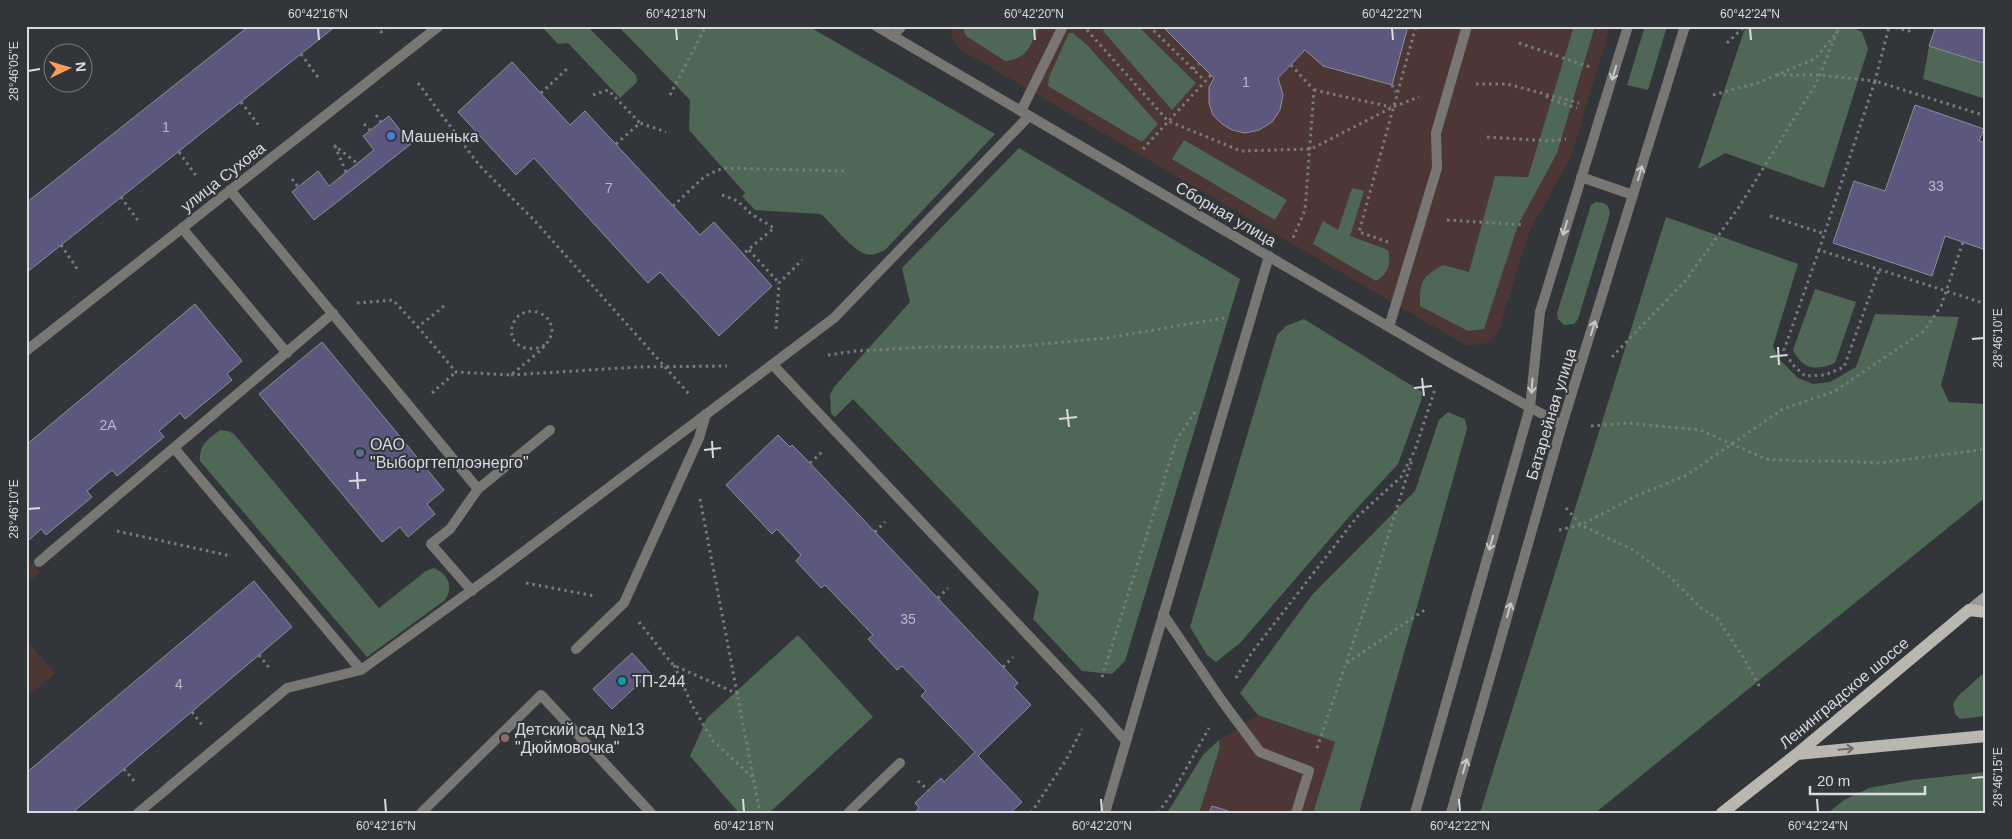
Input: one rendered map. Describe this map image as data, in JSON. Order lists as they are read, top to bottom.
{
  "streets": {
    "main road": ["Ленинградское шоссе"],
    "street": ["улица Сухова", "Сборная улица", "Батарейная улица"]
  },
  "crossings": [
    ["Сборная улица", "Батарейная улица"]
  ],
  "places": [
    "Машенька",
    "ОАО \"Выборгтеплоэнерго\"",
    "ТП-244",
    "Детский сад №13 \"Дюймовочка\""
  ],
  "house_numbers": [
    "1",
    "1",
    "33",
    "7",
    "2А",
    "35",
    "4"
  ],
  "scale_bar": "20 m",
  "north": "right",
  "coordinates": [
    "60°42'16\"N",
    "60°42'18\"N",
    "60°42'20\"N",
    "60°42'22\"N",
    "60°42'24\"N",
    "28°46'05\"E",
    "28°46'10\"E",
    "28°46'15\"E"
  ]
}
